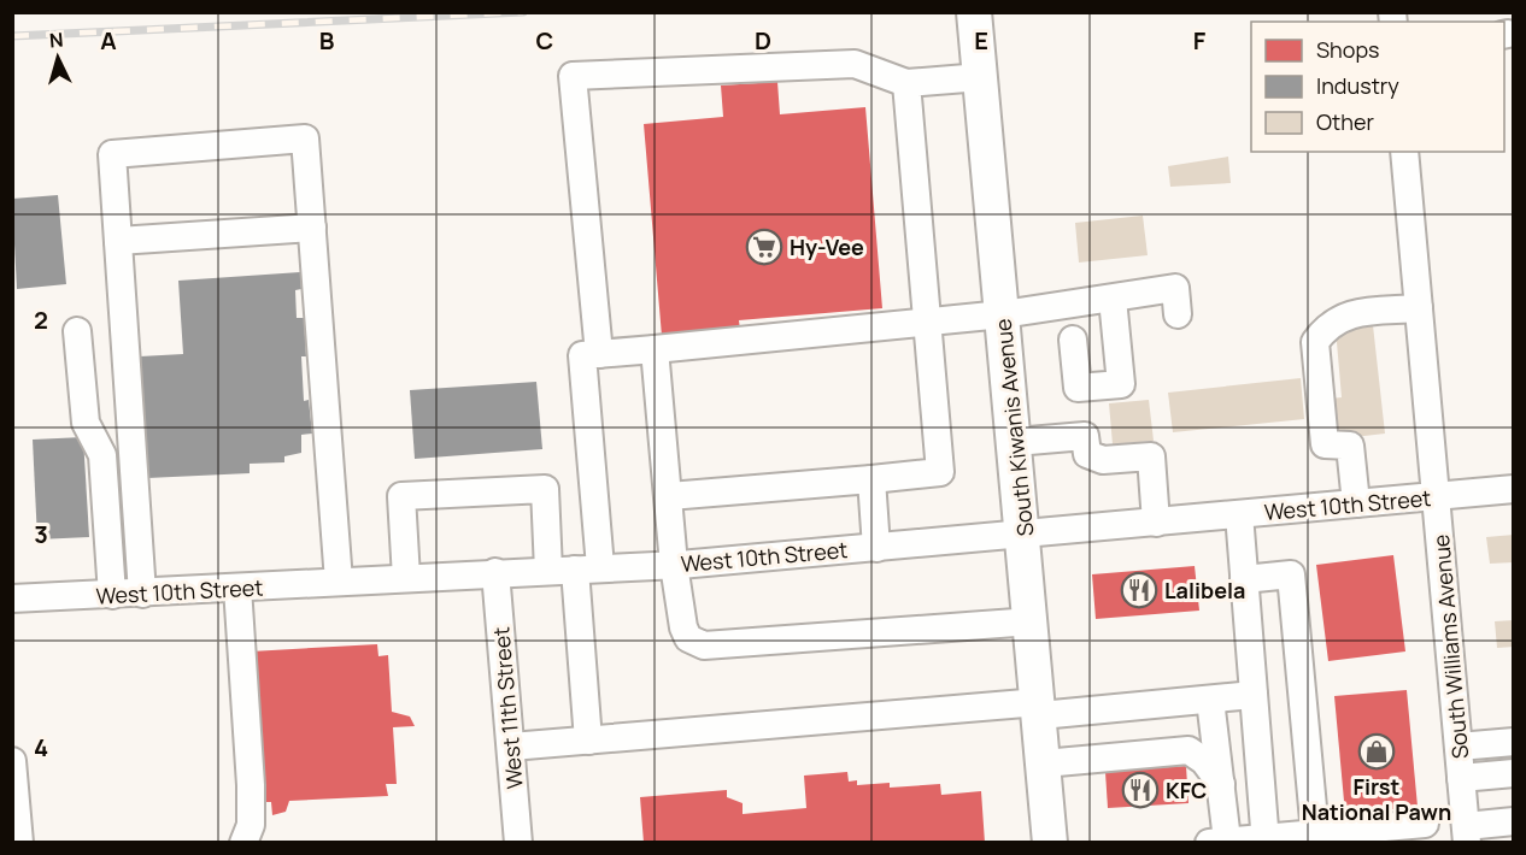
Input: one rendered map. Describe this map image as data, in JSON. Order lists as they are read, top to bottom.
{
  "streets": {
    "main road": ["South Kiwanis Avenue"],
    "street": ["West 10th Street", "South Williams Avenue", "West 11th Street"]
  },
  "crossings": [
    ["South Kiwanis Avenue", "West 10th Street"],
    ["West 10th Street", "South Williams Avenue"],
    ["West 10th Street", "West 11th Street"]
  ],
  "places": {
    "supermarket": ["Hy-Vee"],
    "restaurant": ["Lalibela", "KFC"],
    "shop": ["First National Pawn"]
  },
  "legend": ["Shops", "Industry", "Other"],
  "north": "top",
  "grid": {
    "columns": [
      "A",
      "B",
      "C",
      "D",
      "E",
      "F"
    ],
    "rows": ["2", "3", "4"]
  }
}
